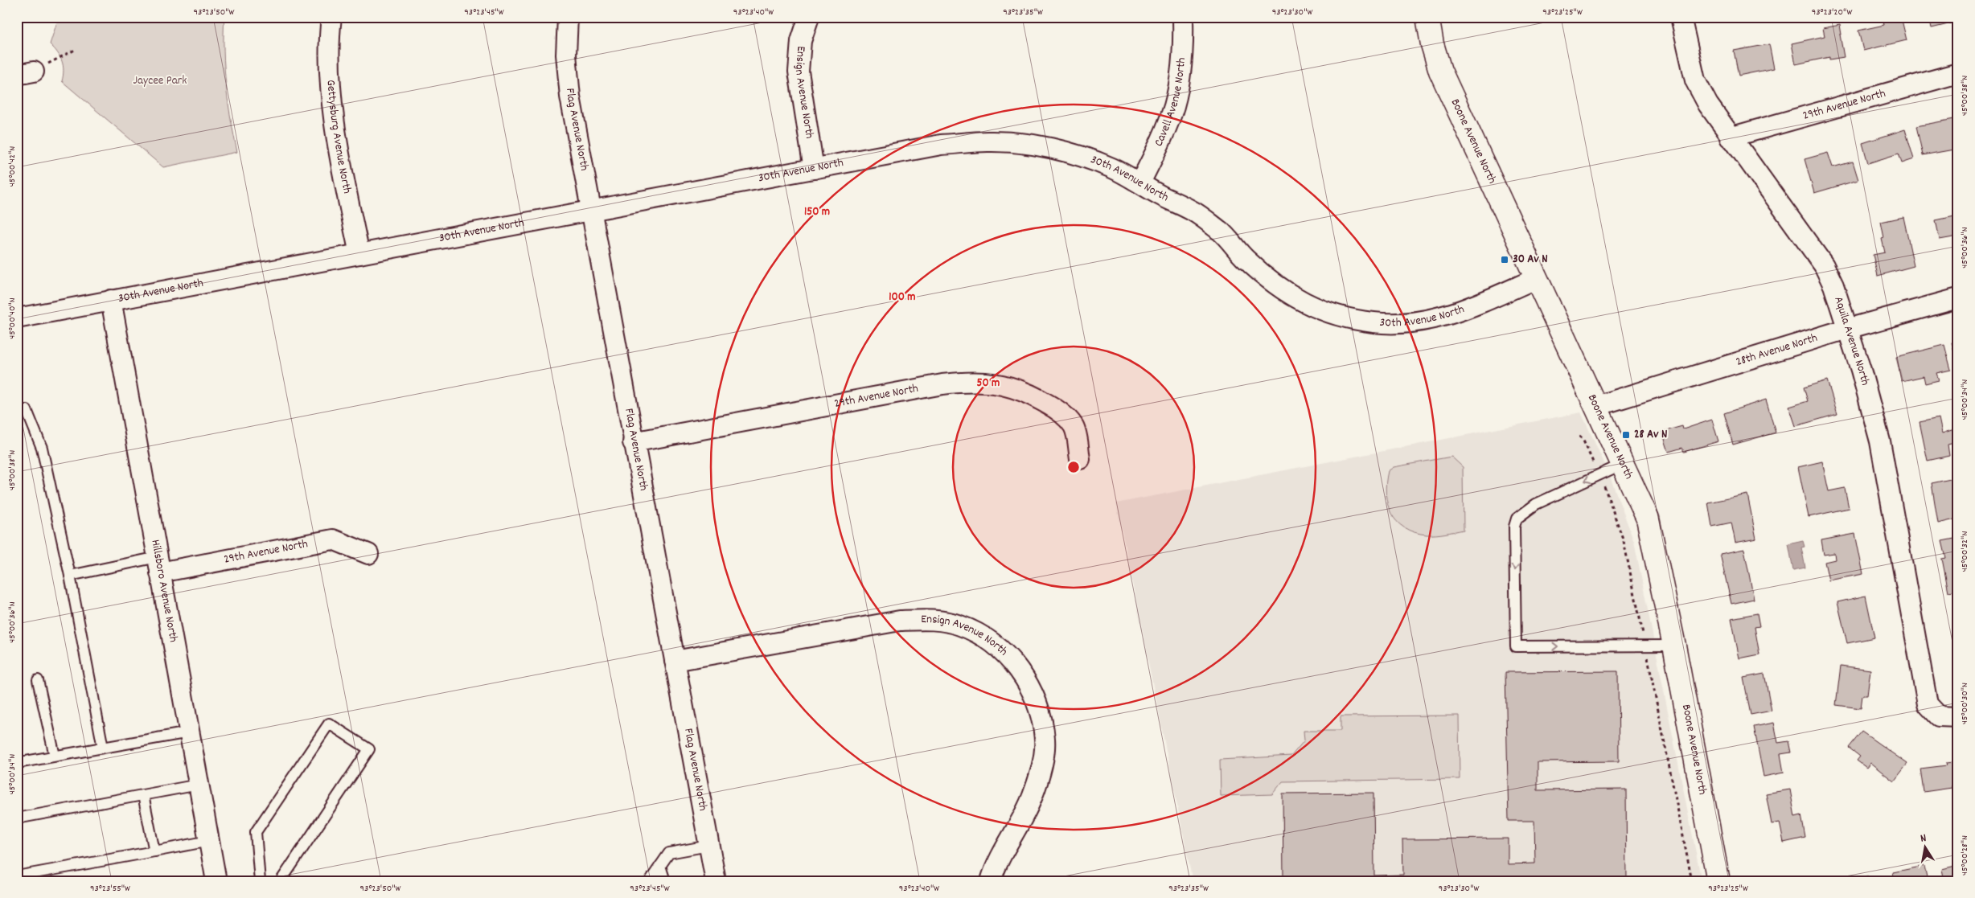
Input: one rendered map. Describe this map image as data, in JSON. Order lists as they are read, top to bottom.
{
  "streets": {
    "street": [
      "Ensign Avenue North",
      "Cavell Avenue North",
      "29th Avenue North",
      "Flag Avenue North",
      "Gettysburg Avenue North",
      "Boone Avenue North",
      "30th Avenue North",
      "Aquila Avenue North",
      "28th Avenue North",
      "Hillsboro Avenue North"
    ]
  },
  "crossings": [
    ["Ensign Avenue North", "Flag Avenue North"],
    ["Ensign Avenue North", "30th Avenue North"],
    ["Cavell Avenue North", "30th Avenue North"],
    ["29th Avenue North", "Flag Avenue North"],
    ["29th Avenue North", "Aquila Avenue North"],
    ["29th Avenue North", "Hillsboro Avenue North"],
    ["Flag Avenue North", "30th Avenue North"],
    ["Gettysburg Avenue North", "30th Avenue North"],
    ["Boone Avenue North", "30th Avenue North"],
    ["Boone Avenue North", "28th Avenue North"],
    ["30th Avenue North", "Hillsboro Avenue North"],
    ["Aquila Avenue North", "28th Avenue North"]
  ],
  "parks": ["Jaycee Park"],
  "places": {
    "transit": ["30 Av N", "28 Av N"]
  },
  "north": "top",
  "coordinates": [
    "93°23'50\"W",
    "93°23'45\"W",
    "93°23'40\"W",
    "93°23'35\"W",
    "93°23'30\"W",
    "93°23'25\"W",
    "93°23'20\"W",
    "45°00'38\"N",
    "45°00'42\"N",
    "45°00'36\"N",
    "45°00'40\"N",
    "45°00'34\"N",
    "45°00'32\"N",
    "45°00'30\"N",
    "45°00'28\"N",
    "93°23'55\"W"
  ],
  "rings": ["150 m", "100 m", "50 m"]
}
